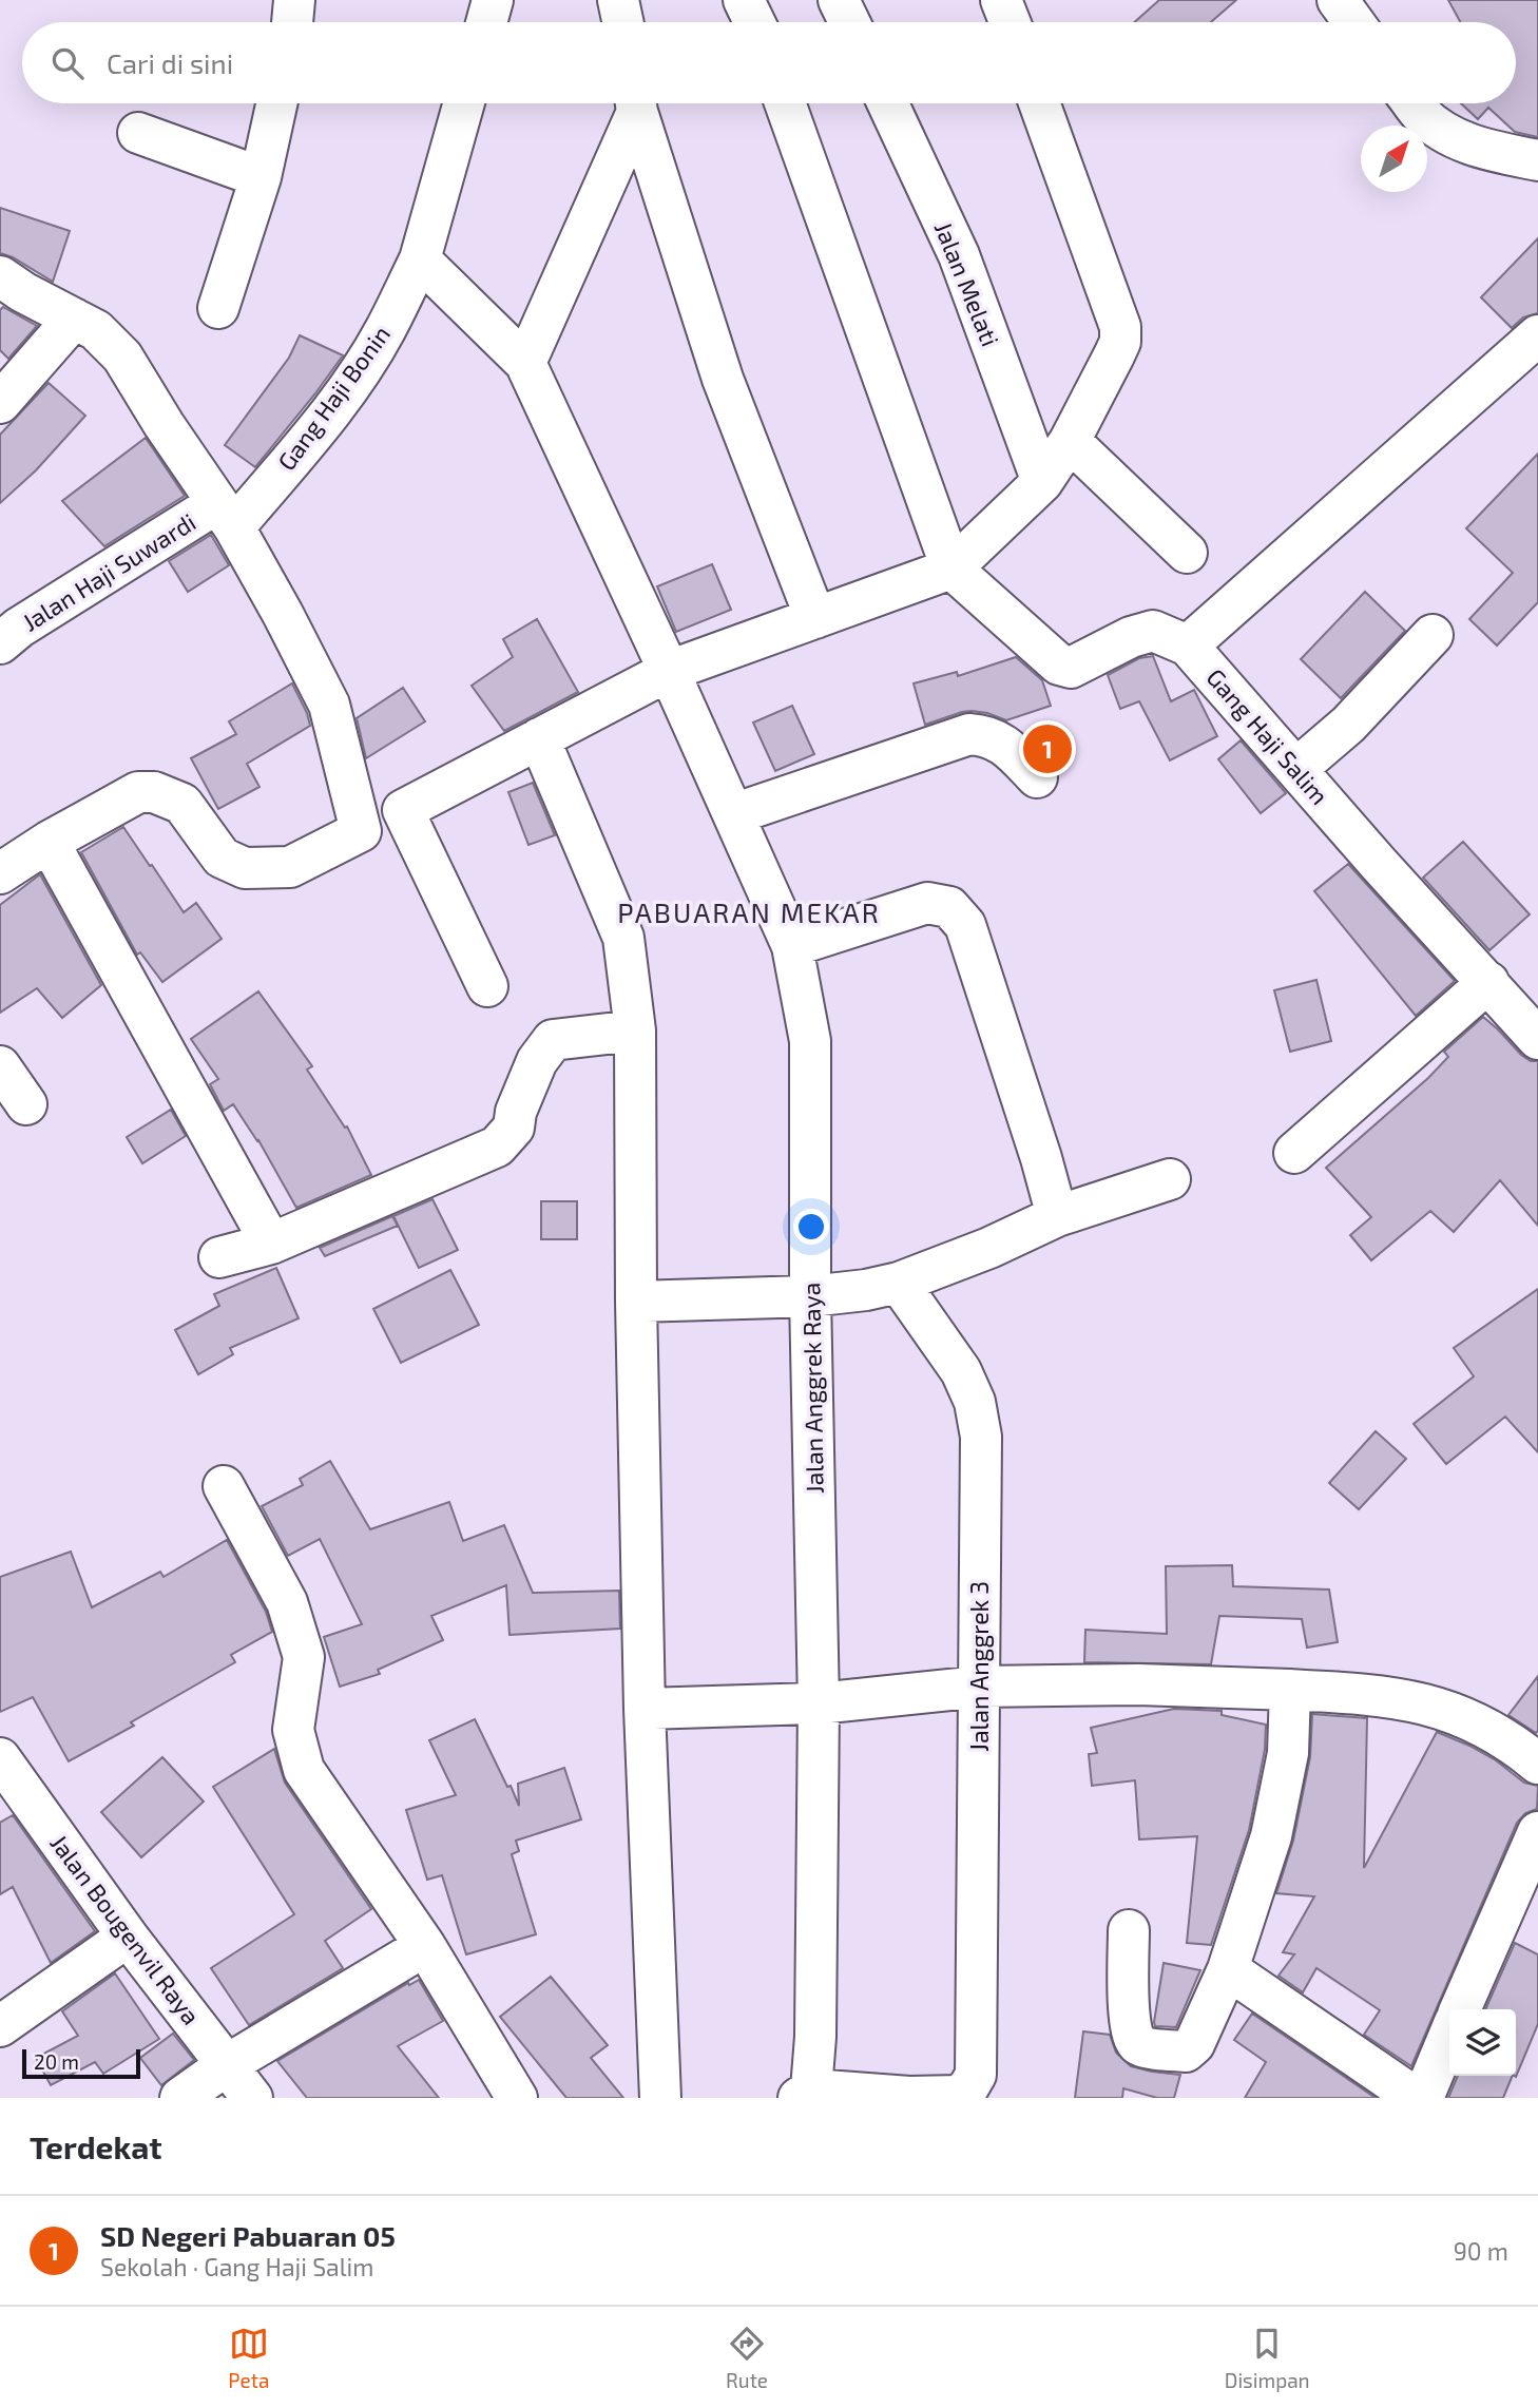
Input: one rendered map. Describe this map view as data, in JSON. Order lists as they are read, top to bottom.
{
  "streets": {
    "street": [
      "Jalan Melati",
      "Gang Haji Bonin",
      "Jalan Haji Suwardi",
      "Gang Haji Salim",
      "Jalan Anggrek Raya",
      "Jalan Anggrek 3",
      "Jalan Bougenvil Raya"
    ]
  },
  "crossings": [
    ["Gang Haji Bonin", "Jalan Haji Suwardi"],
    ["Jalan Anggrek Raya", "Jalan Anggrek 3"]
  ],
  "districts": ["PABUARAN MEKAR"],
  "scale_bar": "20 m",
  "north": "top right",
  "page": {
    "search": "Cari di sini",
    "pins": "1",
    "scale": "20 m",
    "heading": "Terdekat",
    "list": [
      {
        "mark": "1",
        "name": "SD Negeri Pabuaran 05",
        "note": "Sekolah · Gang Haji Salim",
        "value": "90 m"
      }
    ],
    "nav": ["Peta", "Rute", "Disimpan"]
  }
}
